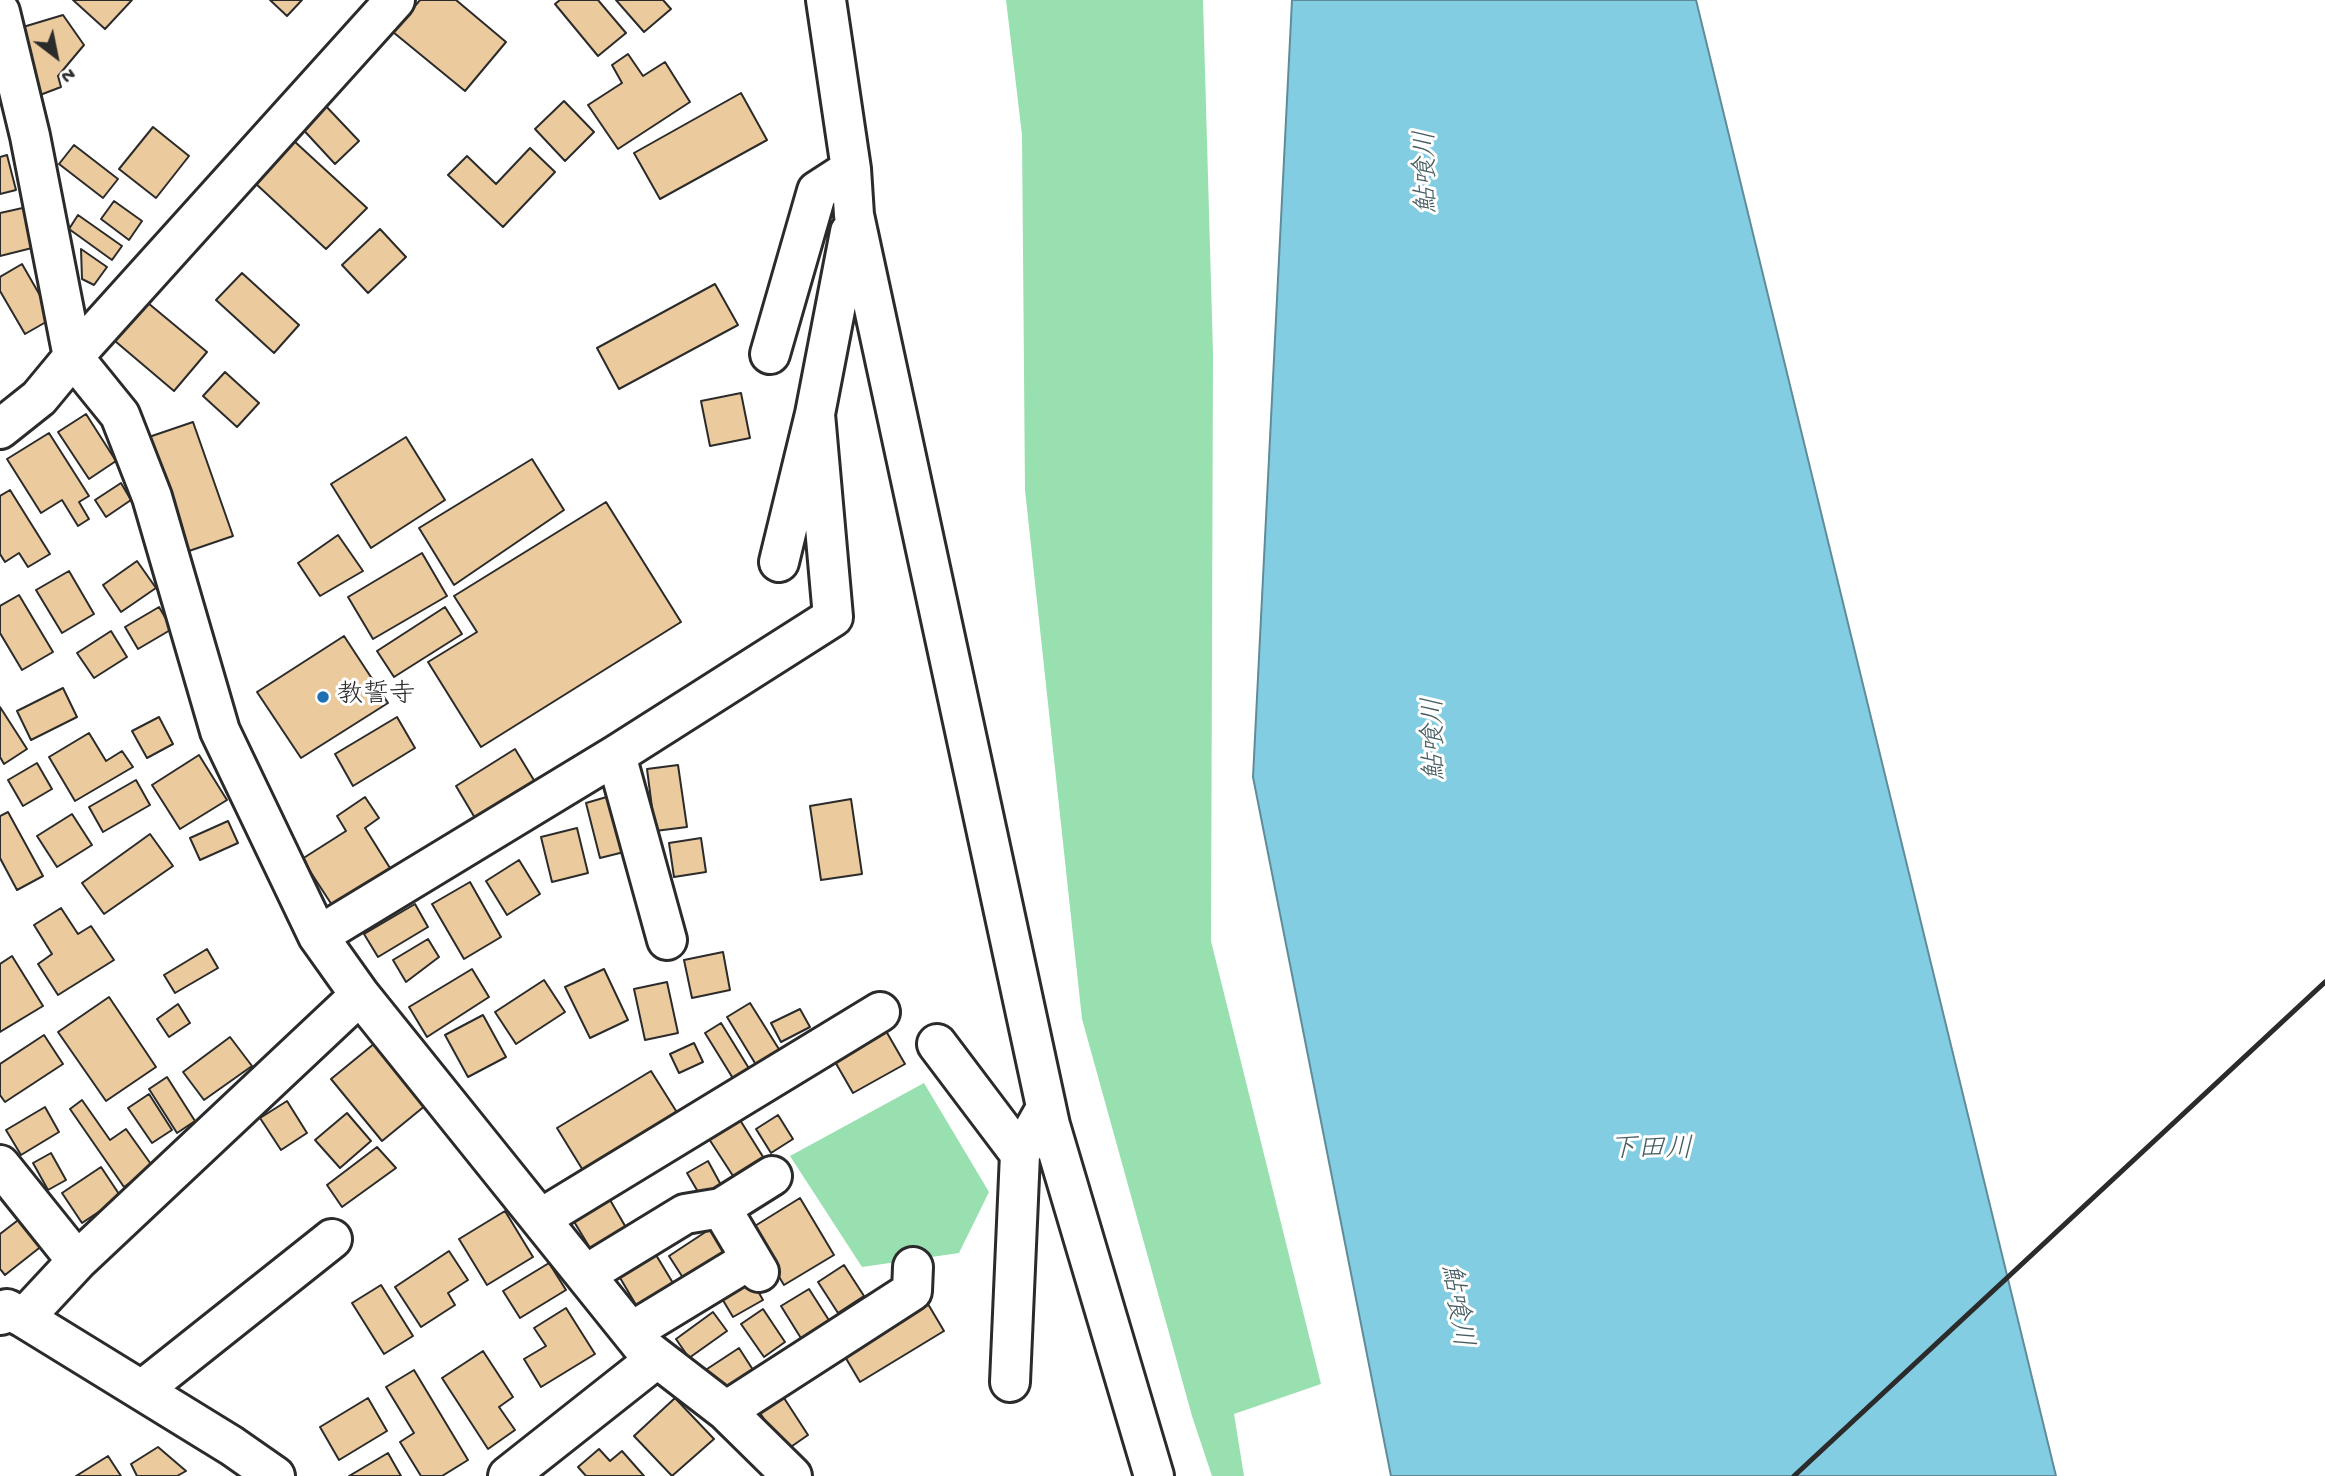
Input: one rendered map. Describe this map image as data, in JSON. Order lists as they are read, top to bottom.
{
  "water": ["鮎喰川", "下田川"],
  "places": ["教誓寺"],
  "north": "bottom right"
}
